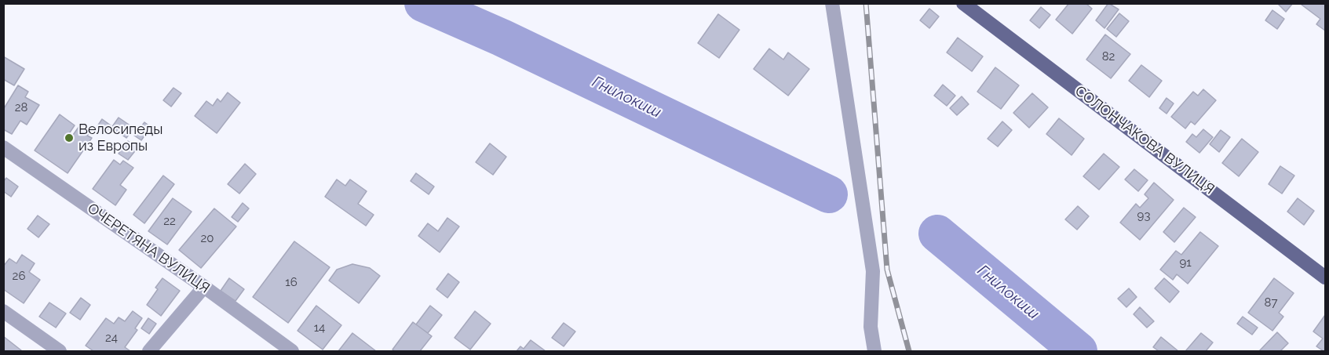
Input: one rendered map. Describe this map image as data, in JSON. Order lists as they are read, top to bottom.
{
  "streets": {
    "main road": ["СОЛОНЧАКОВА ВУЛИЦЯ"],
    "street": ["ОЧЕРЕТЯНА ВУЛИЦЯ"]
  },
  "water": ["Гнилокиш"],
  "places": ["Велосипеды из Европы"],
  "house_numbers": [
    "82",
    "28",
    "93",
    "22",
    "20",
    "91",
    "26",
    "16",
    "87",
    "14",
    "24"
  ]
}
